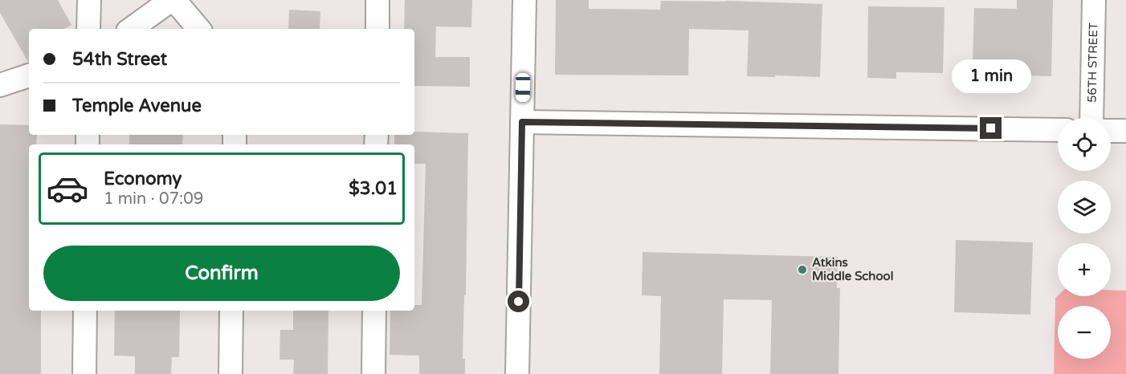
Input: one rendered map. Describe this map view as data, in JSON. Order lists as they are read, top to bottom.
{
  "streets": {
    "street": ["56TH STREET"]
  },
  "places": ["Atkins Middle School"],
  "page": {
    "banner": ["54th Street", "Temple Avenue"],
    "bubble": "1 min",
    "map_buttons": ["+", "−"],
    "list": [
      {
        "name": "Economy",
        "note": "1 min · 07:09",
        "value": "$3.01"
      }
    ],
    "buttons": "Confirm"
  }
}
